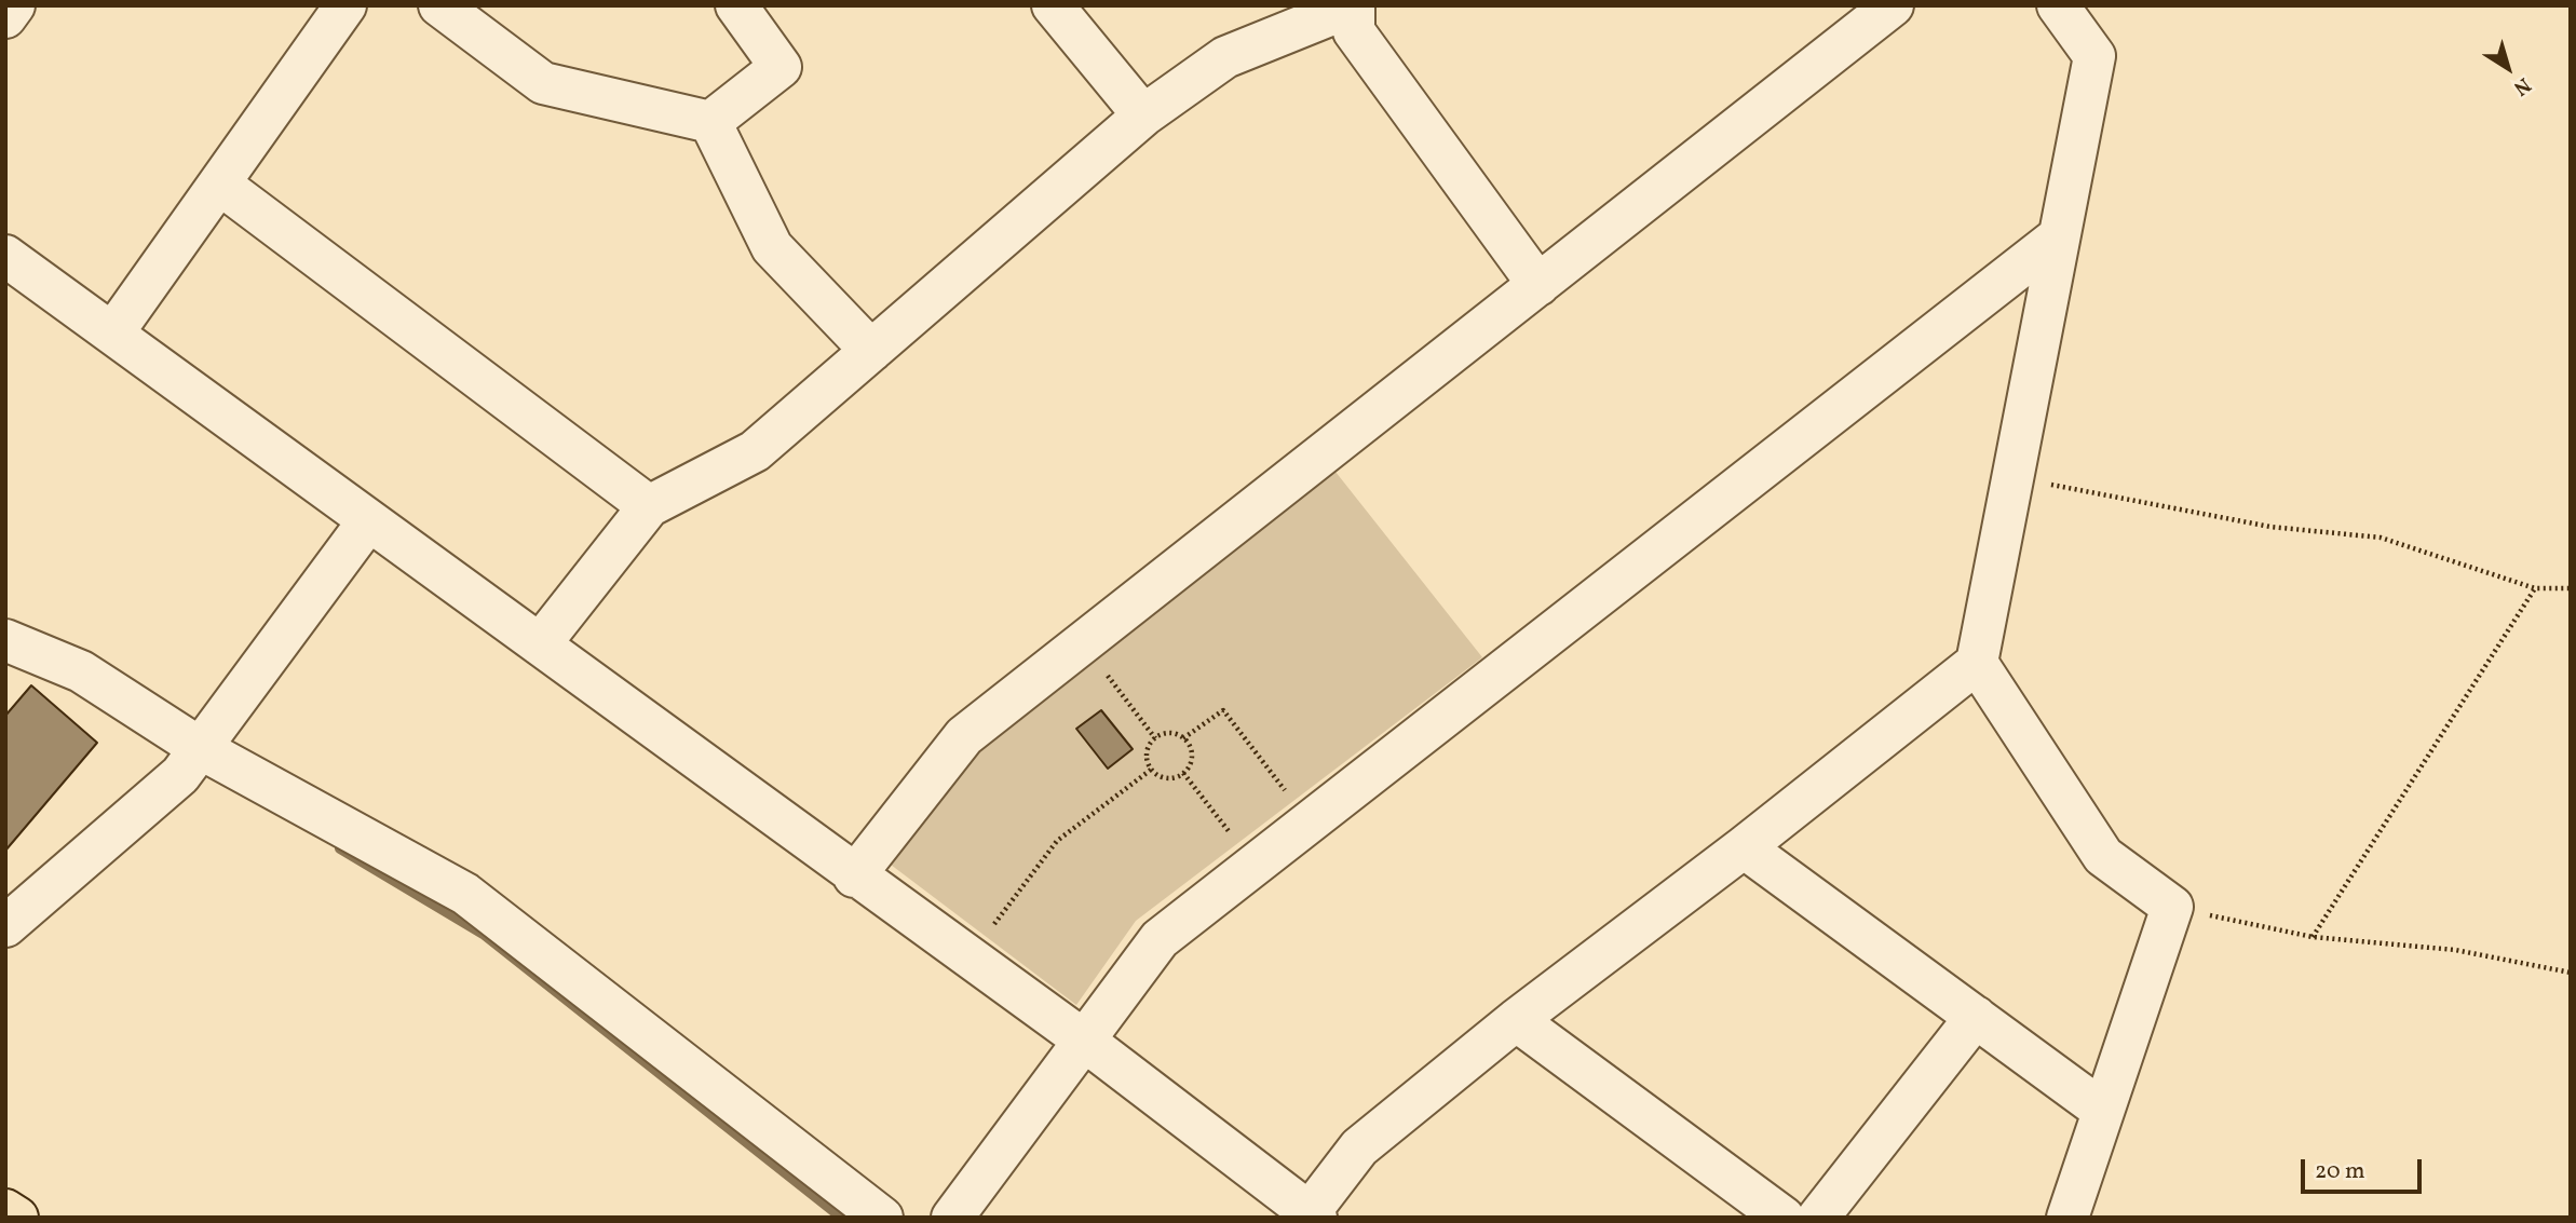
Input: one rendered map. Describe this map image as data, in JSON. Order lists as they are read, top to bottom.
{
  "scale_bar": "20 m",
  "north": "bottom right"
}
